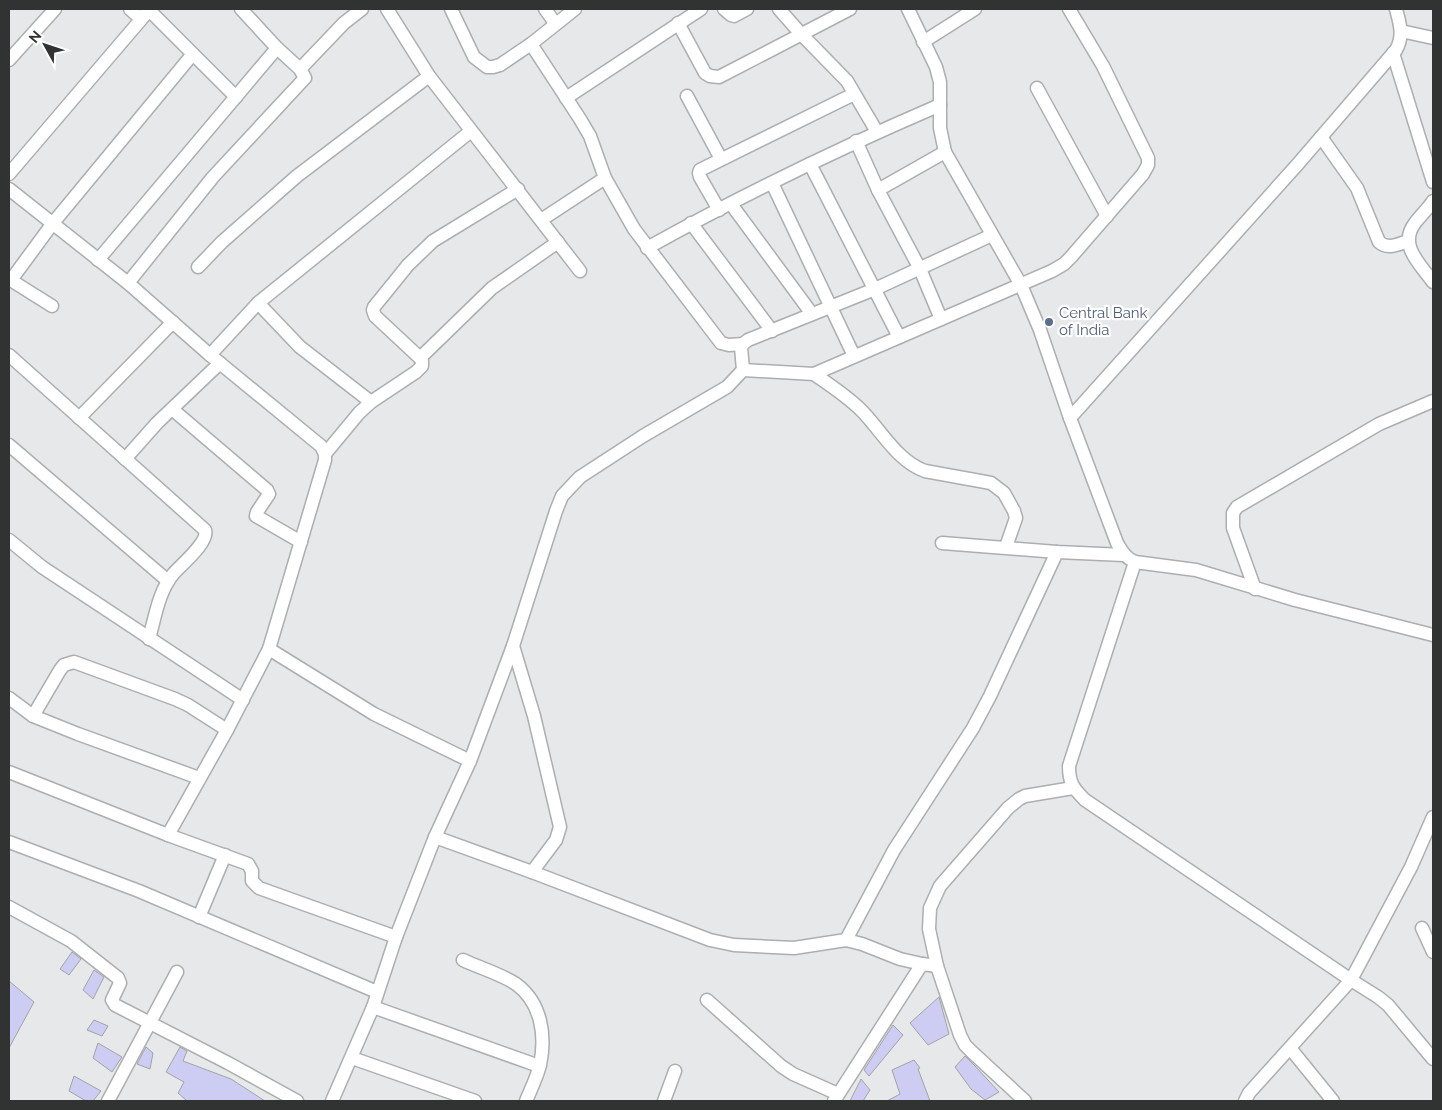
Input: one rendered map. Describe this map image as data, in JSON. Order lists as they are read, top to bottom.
{
  "places": ["Central Bank of India"],
  "north": "top left"
}
